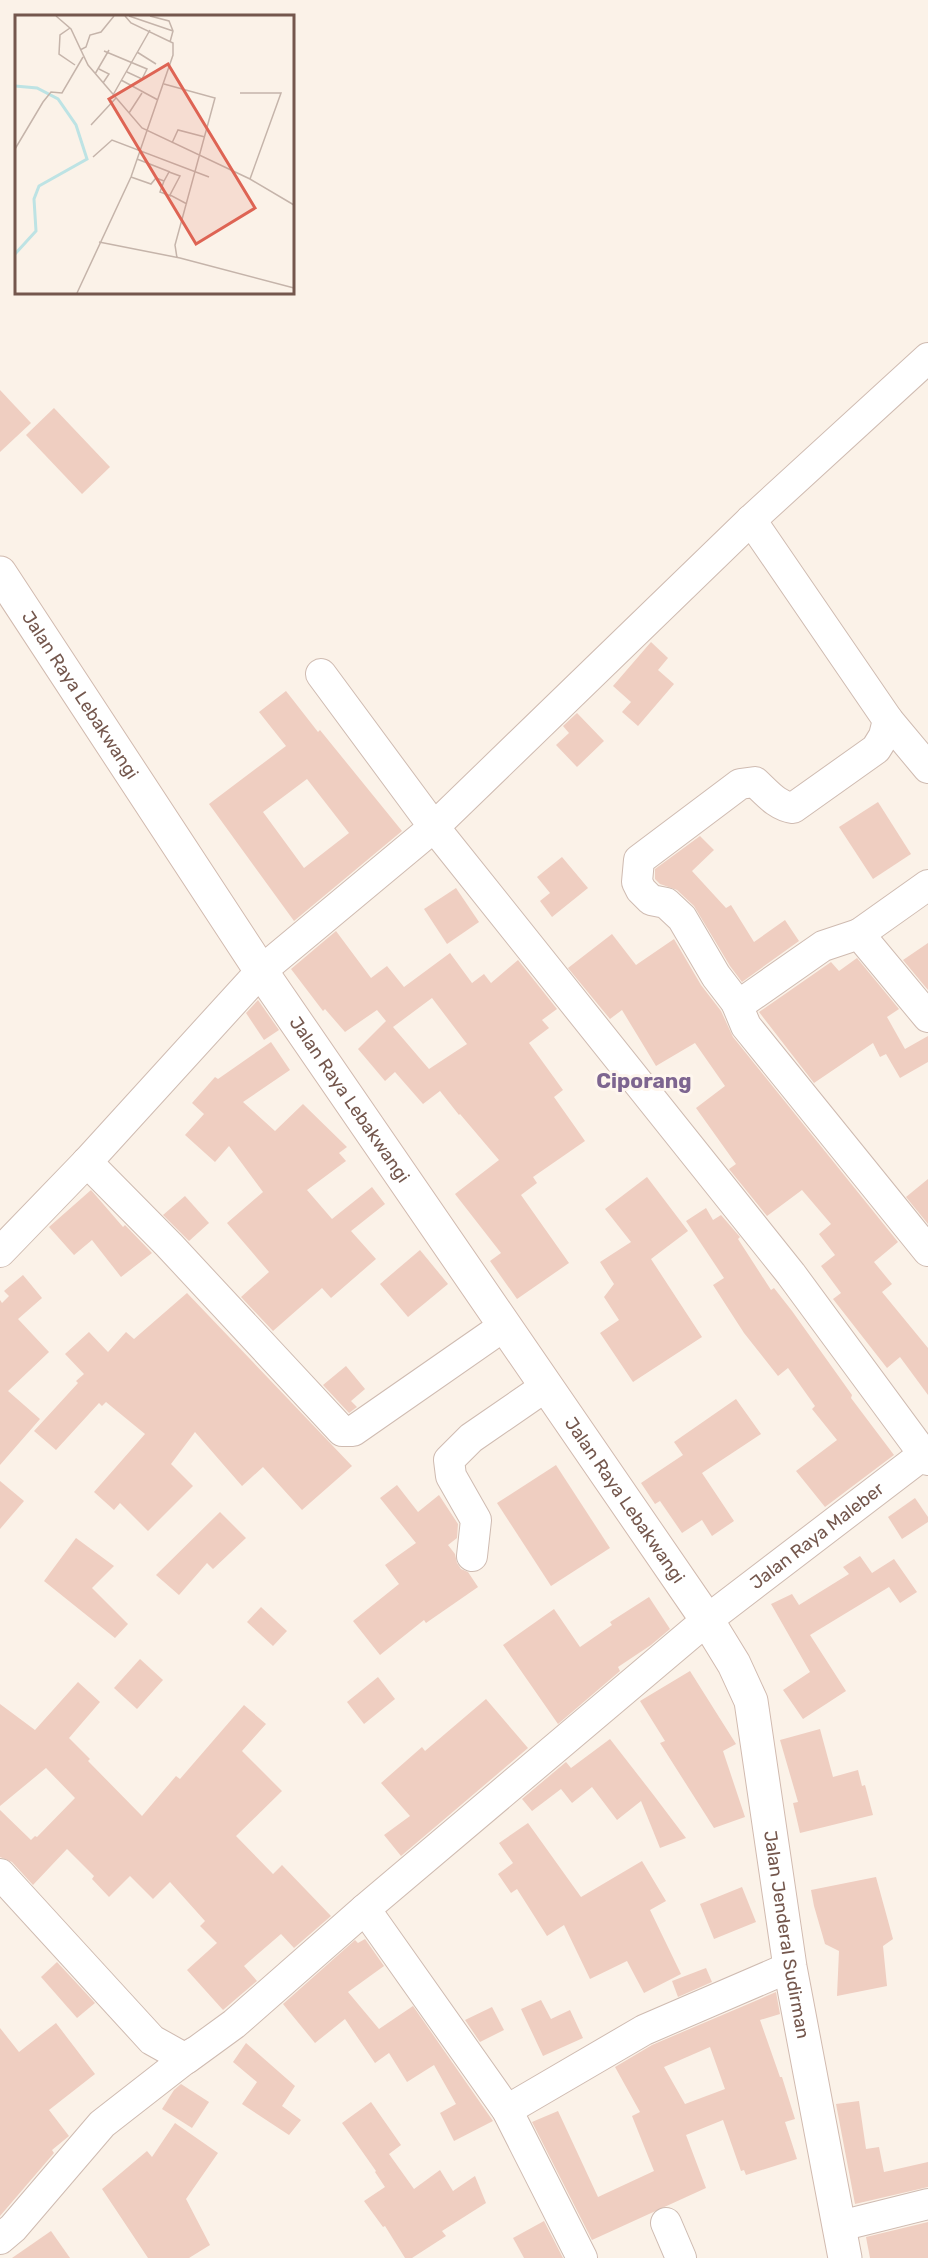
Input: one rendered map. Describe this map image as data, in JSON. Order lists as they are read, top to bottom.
{
  "streets": {
    "main road": ["Jalan Raya Lebakwangi", "Jalan Jenderal Sudirman"],
    "street": ["Jalan Raya Maleber"]
  },
  "crossings": [
    ["Jalan Raya Lebakwangi", "Jalan Raya Maleber"],
    ["Jalan Raya Lebakwangi", "Jalan Jenderal Sudirman"],
    ["Jalan Raya Maleber", "Jalan Jenderal Sudirman"]
  ],
  "districts": ["Ciporang"]
}
